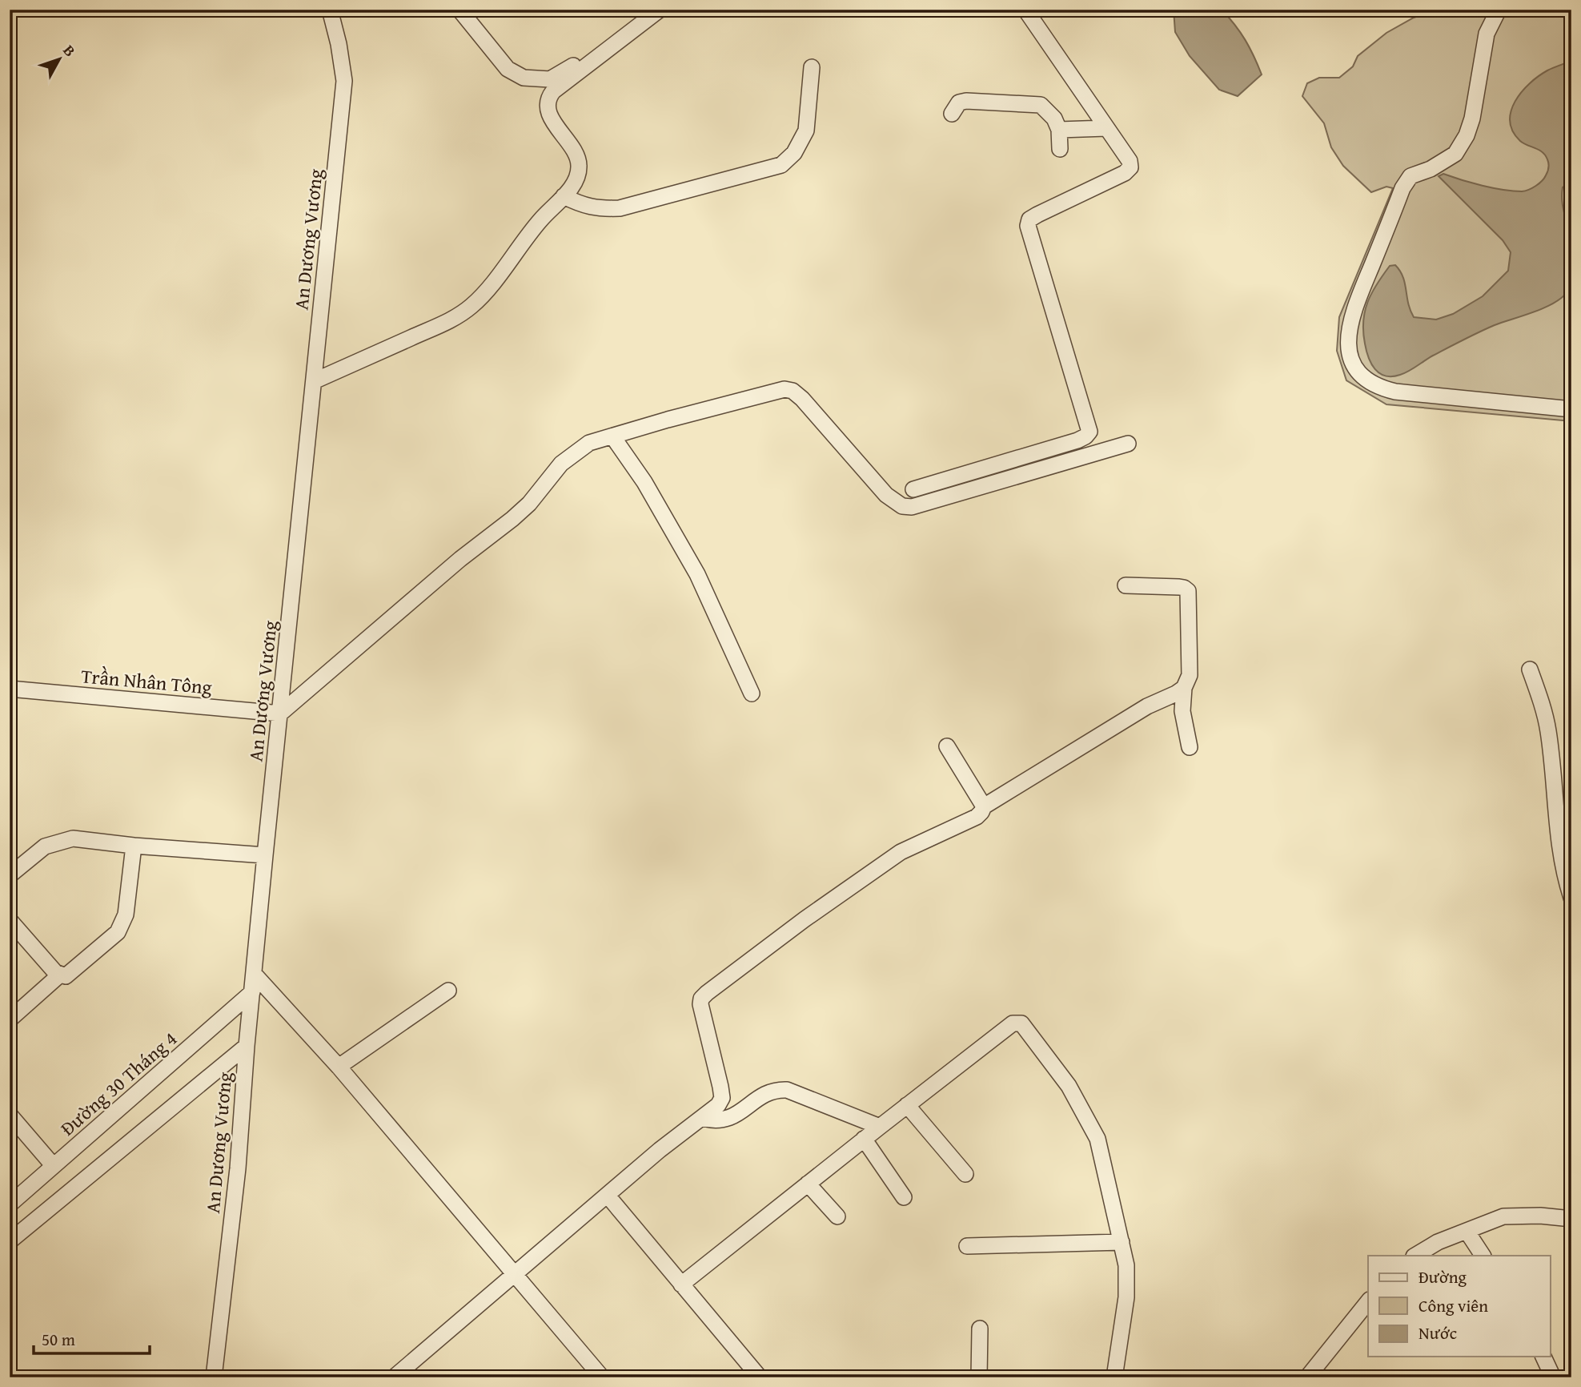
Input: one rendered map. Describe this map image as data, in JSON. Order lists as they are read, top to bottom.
{
  "streets": {
    "street": ["An Dương Vương", "Trần Nhân Tông", "Đường 30 Tháng 4"]
  },
  "crossings": [
    ["An Dương Vương", "Trần Nhân Tông"],
    ["An Dương Vương", "Đường 30 Tháng 4"]
  ],
  "legend": ["Đường", "Công viên", "Nước"],
  "scale_bar": "50 m",
  "north": "top right"
}
